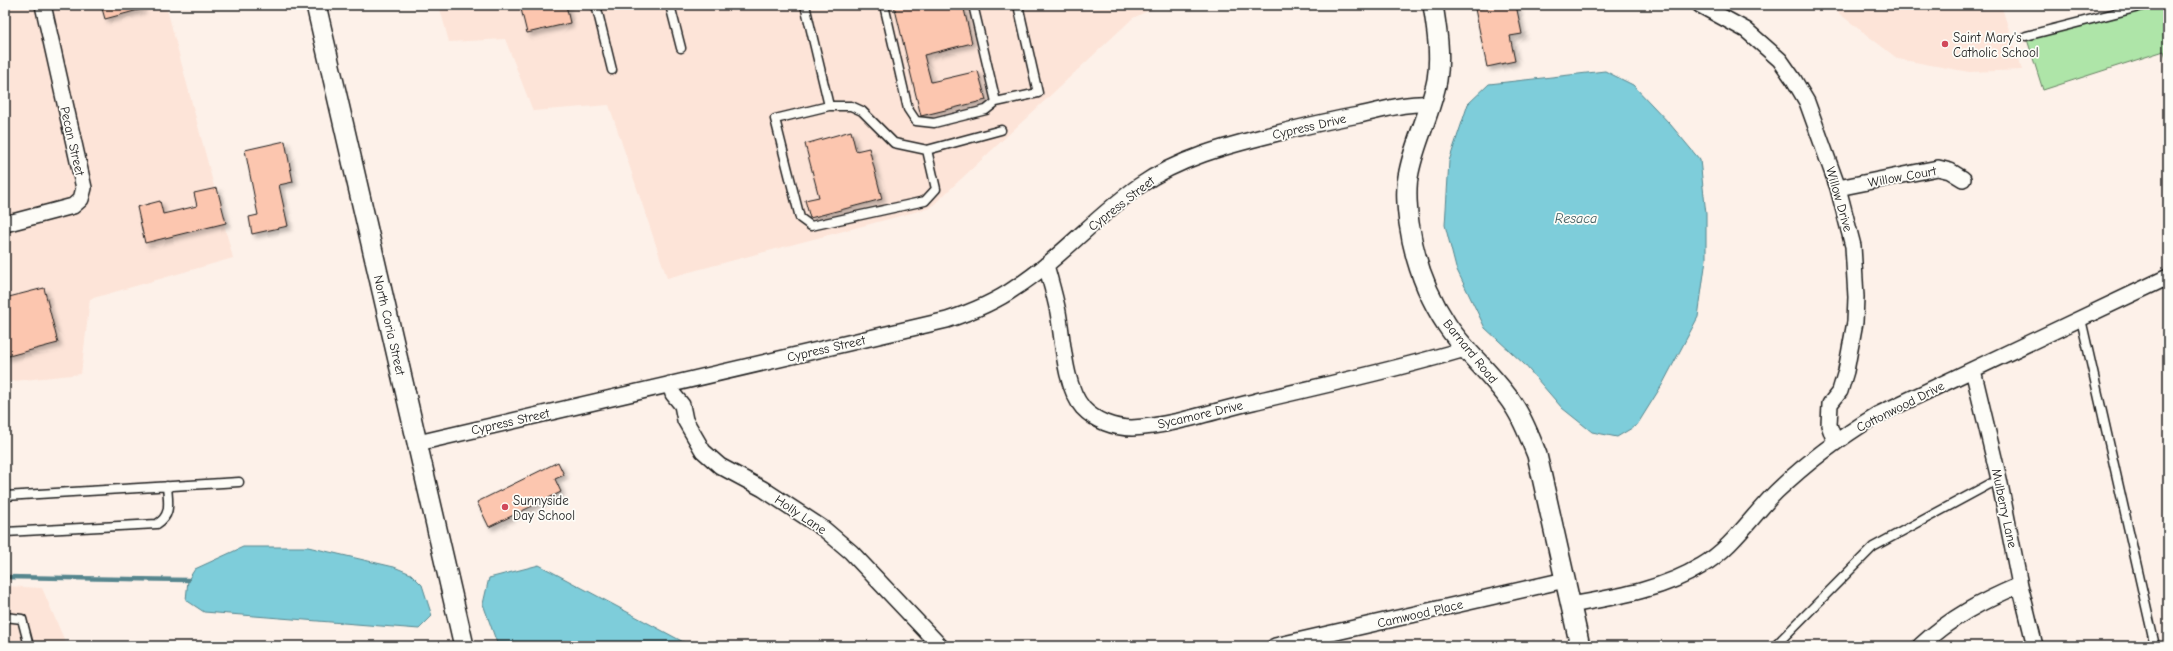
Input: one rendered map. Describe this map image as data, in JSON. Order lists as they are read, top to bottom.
{
  "streets": {
    "street": [
      "Cypress Drive",
      "Pecan Street",
      "Willow Court",
      "Willow Drive",
      "Cypress Street",
      "North Coria Street",
      "Barnard Road",
      "Cottonwood Drive",
      "Sycamore Drive",
      "Mulberry Lane",
      "Holly Lane",
      "Camwood Place"
    ]
  },
  "crossings": [
    ["Cypress Drive", "Cypress Street"],
    ["Cypress Drive", "Barnard Road"],
    ["Willow Court", "Willow Drive"],
    ["Willow Drive", "Cottonwood Drive"],
    ["Cypress Street", "North Coria Street"],
    ["Cypress Street", "Sycamore Drive"],
    ["Cypress Street", "Holly Lane"],
    ["Barnard Road", "Cottonwood Drive"],
    ["Barnard Road", "Sycamore Drive"],
    ["Barnard Road", "Camwood Place"],
    ["Cottonwood Drive", "Mulberry Lane"]
  ],
  "water": ["Resaca"],
  "places": ["Saint Mary's Catholic School", "Sunnyside Day School"]
}
